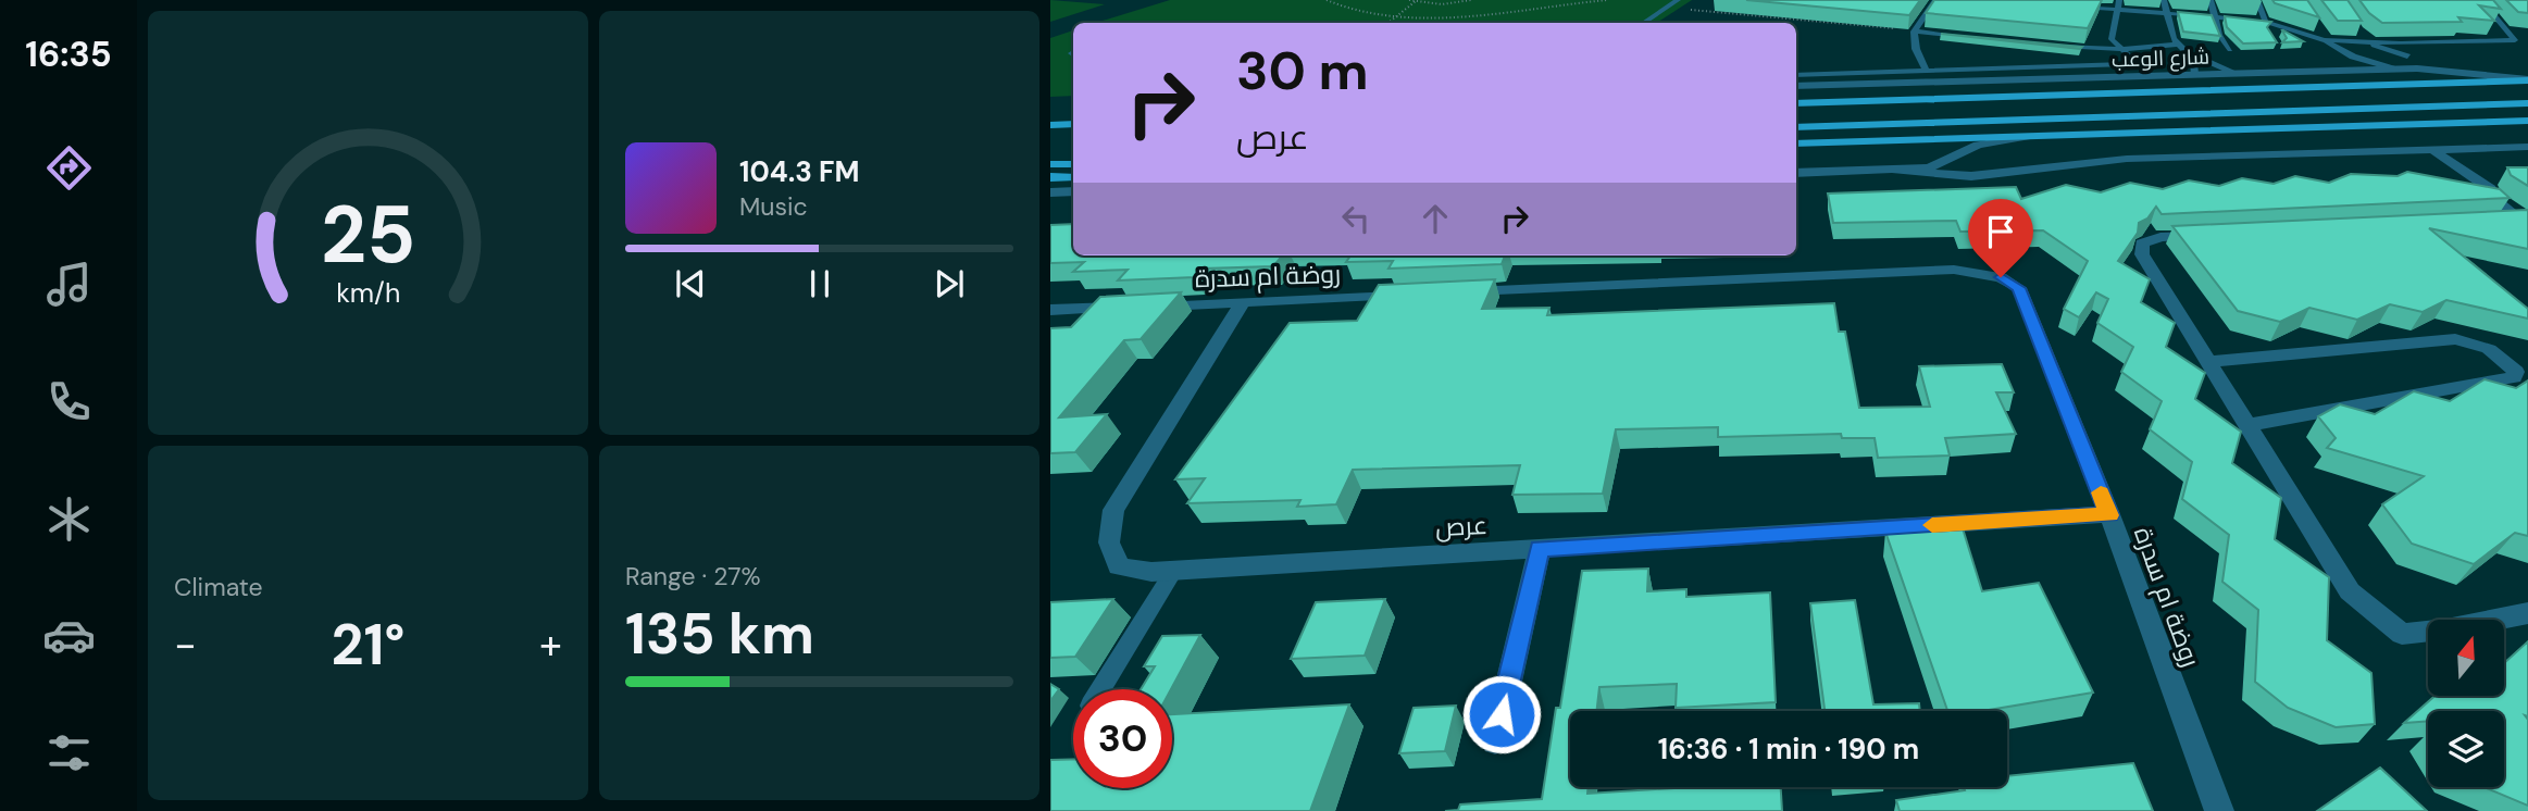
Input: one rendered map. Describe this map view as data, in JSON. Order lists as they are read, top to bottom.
{
  "streets": {
    "main road": ["شارع الوعب"],
    "street": ["روضة ام سدرة", "عرص"]
  },
  "crossings": [
    ["روضة ام سدرة", "عرص"]
  ],
  "north": "top",
  "page": {
    "tabs": "16:35",
    "turn": ["30 m", "عرص"],
    "song": ["104.3 FM", "Music"],
    "tile": [
      "Climate",
      ["Range · 27%", "135 km"]
    ],
    "heat": ["−", "21°", "+"],
    "limit": "30",
    "trip": "16:36 · 1 min · 190 m",
    "gauge": ["25", "km/h"]
  }
}
